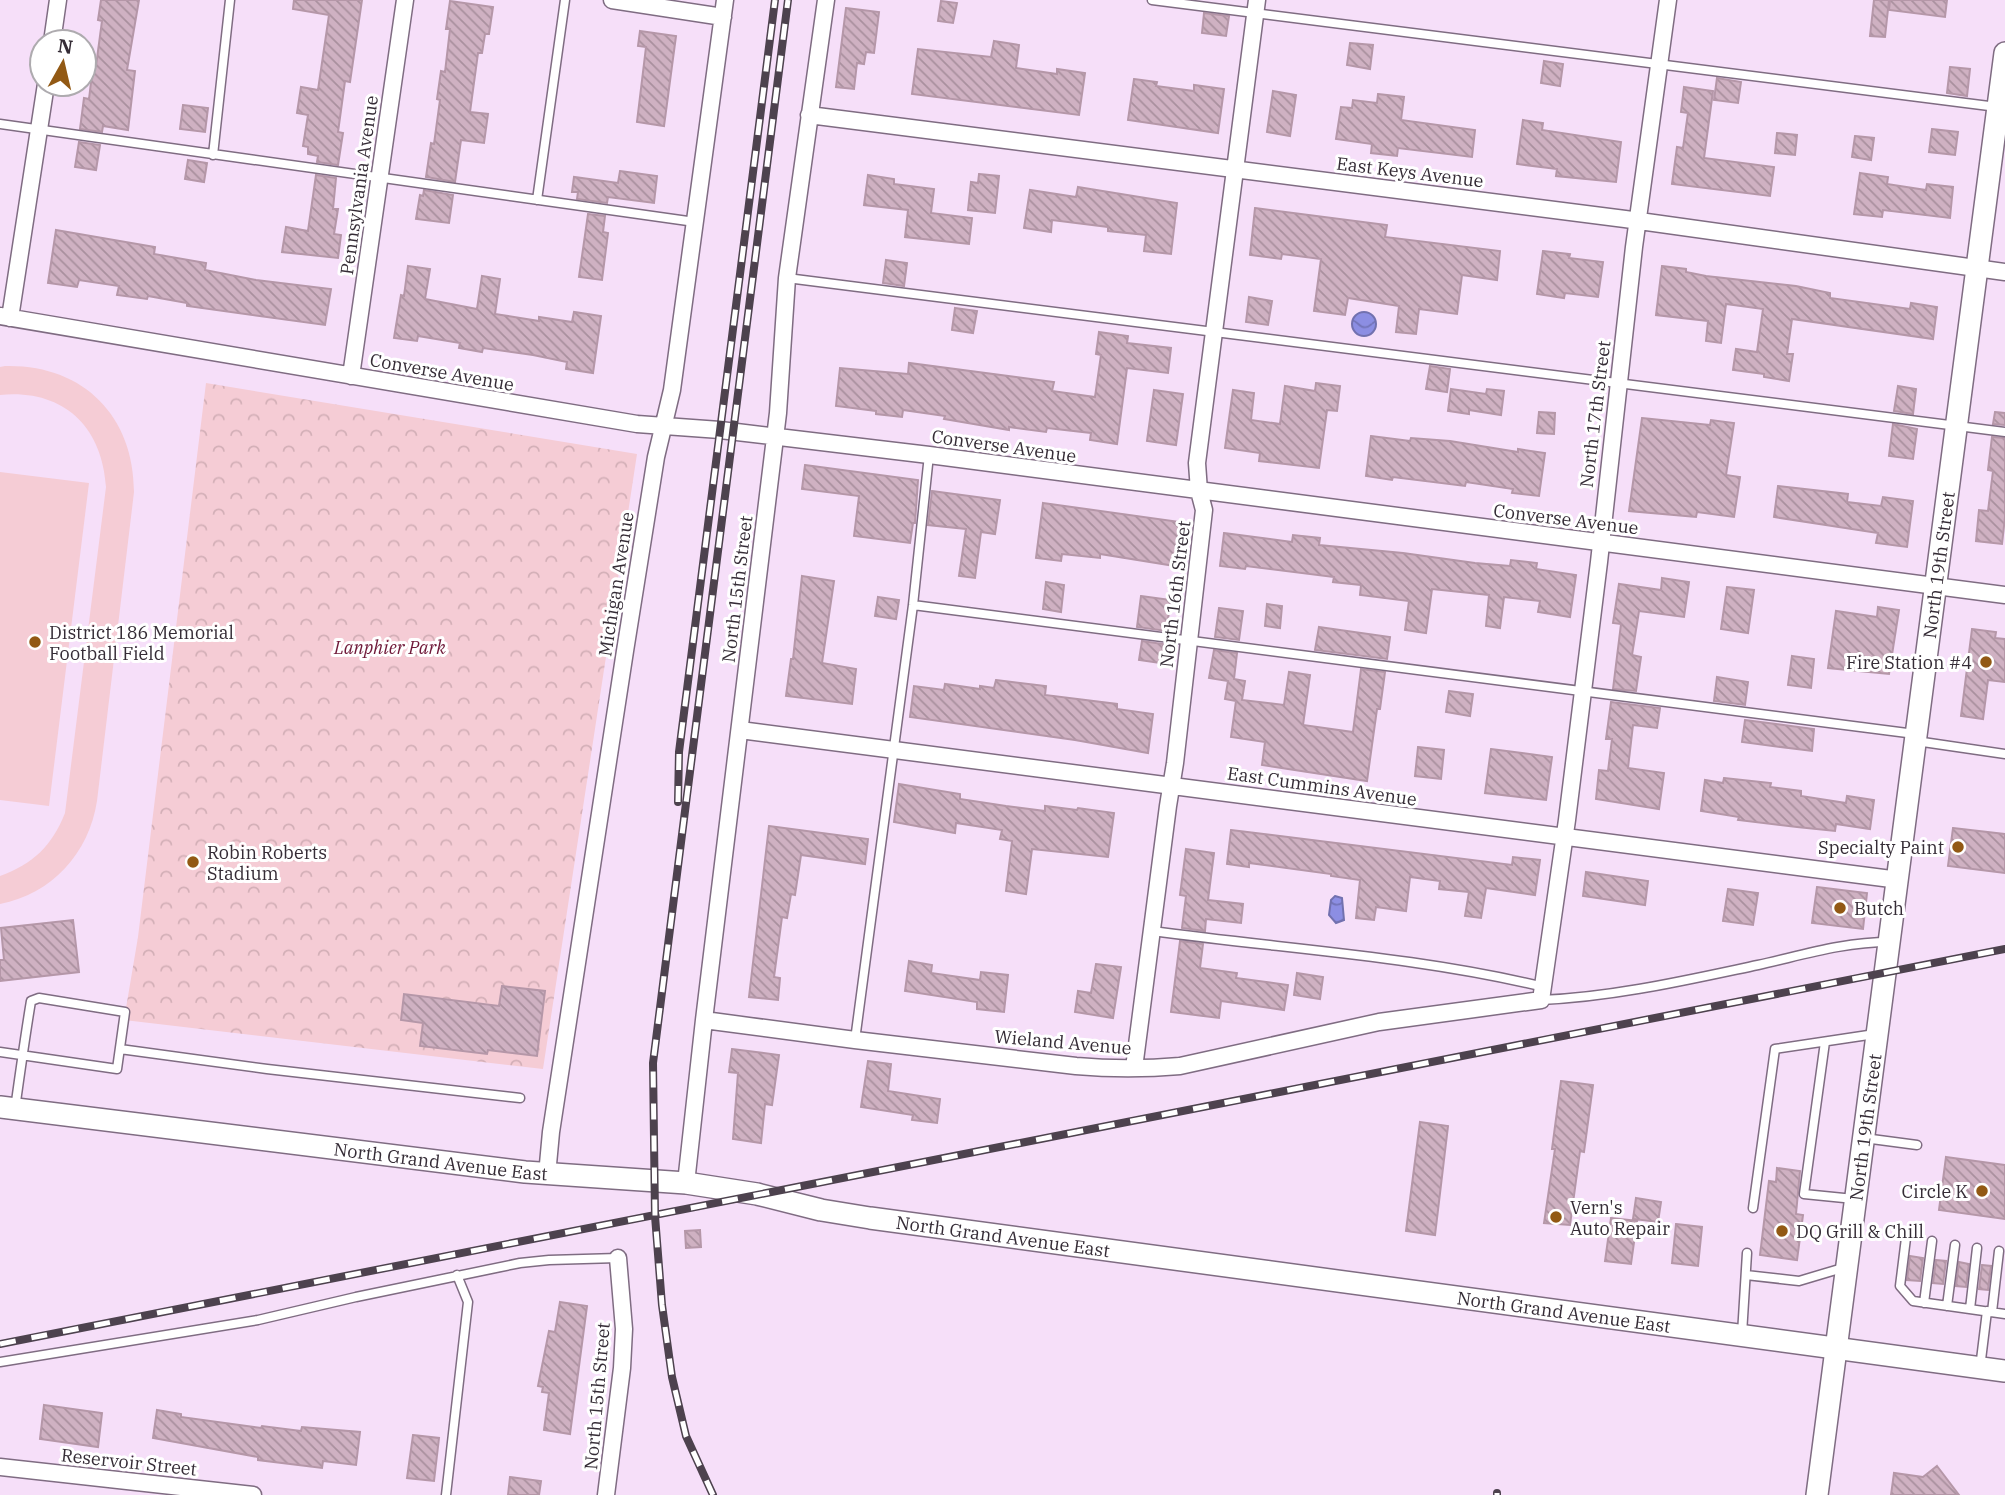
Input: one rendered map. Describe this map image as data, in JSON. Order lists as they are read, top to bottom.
{
  "streets": {
    "street": [
      "East Keys Avenue",
      "Pennsylvania Avenue",
      "Converse Avenue",
      "North 17th Street",
      "North 19th Street",
      "Michigan Avenue",
      "North 15th Street",
      "North 16th Street",
      "East Cummins Avenue",
      "Wieland Avenue",
      "North Grand Avenue East",
      "Reservoir Street"
    ]
  },
  "crossings": [
    ["East Keys Avenue", "North 17th Street"],
    ["East Keys Avenue", "North 19th Street"],
    ["East Keys Avenue", "North 15th Street"],
    ["East Keys Avenue", "North 16th Street"],
    ["Pennsylvania Avenue", "Converse Avenue"],
    ["Converse Avenue", "North 17th Street"],
    ["Converse Avenue", "North 19th Street"],
    ["Converse Avenue", "Michigan Avenue"],
    ["Converse Avenue", "North 15th Street"],
    ["Converse Avenue", "North 16th Street"],
    ["North 17th Street", "East Cummins Avenue"],
    ["North 17th Street", "Wieland Avenue"],
    ["North 19th Street", "East Cummins Avenue"],
    ["North 19th Street", "North Grand Avenue East"],
    ["Michigan Avenue", "North Grand Avenue East"],
    ["North 15th Street", "East Cummins Avenue"],
    ["North 15th Street", "Wieland Avenue"],
    ["North 15th Street", "North Grand Avenue East"],
    ["North 16th Street", "East Cummins Avenue"],
    ["North 16th Street", "Wieland Avenue"]
  ],
  "parks": ["Lanphier Park"],
  "places": [
    "District 186 Memorial Football Field",
    "Fire Station #4",
    "Specialty Paint",
    "Robin Roberts Stadium",
    "Butch",
    "Circle K",
    "Vern's Auto Repair",
    "DQ Grill & Chill"
  ],
  "north": "top"
}
